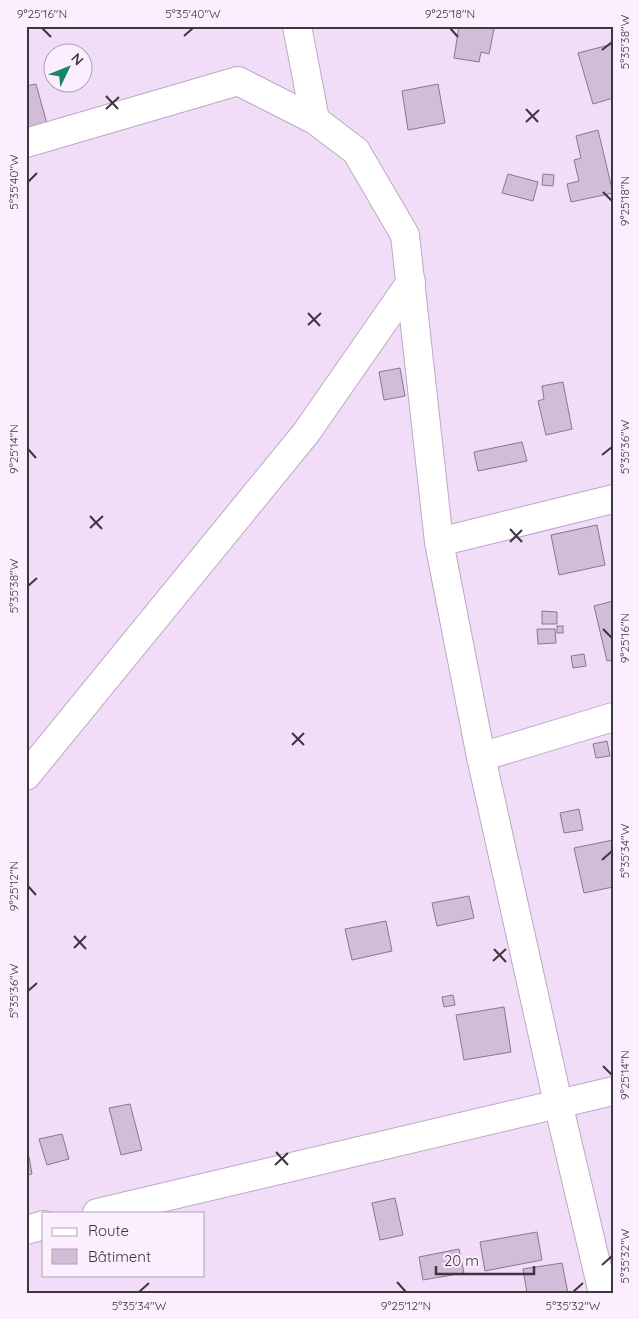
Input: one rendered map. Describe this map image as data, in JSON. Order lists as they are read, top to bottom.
{
  "legend": ["Route", "Bâtiment"],
  "scale_bar": "20 m",
  "north": "top right",
  "coordinates": [
    "9°25'16\"N",
    "5°35'40\"W",
    "9°25'18\"N",
    "5°35'38\"W",
    "5°35'36\"W",
    "9°25'14\"N",
    "5°35'34\"W",
    "9°25'12\"N",
    "5°35'32\"W"
  ]
}
